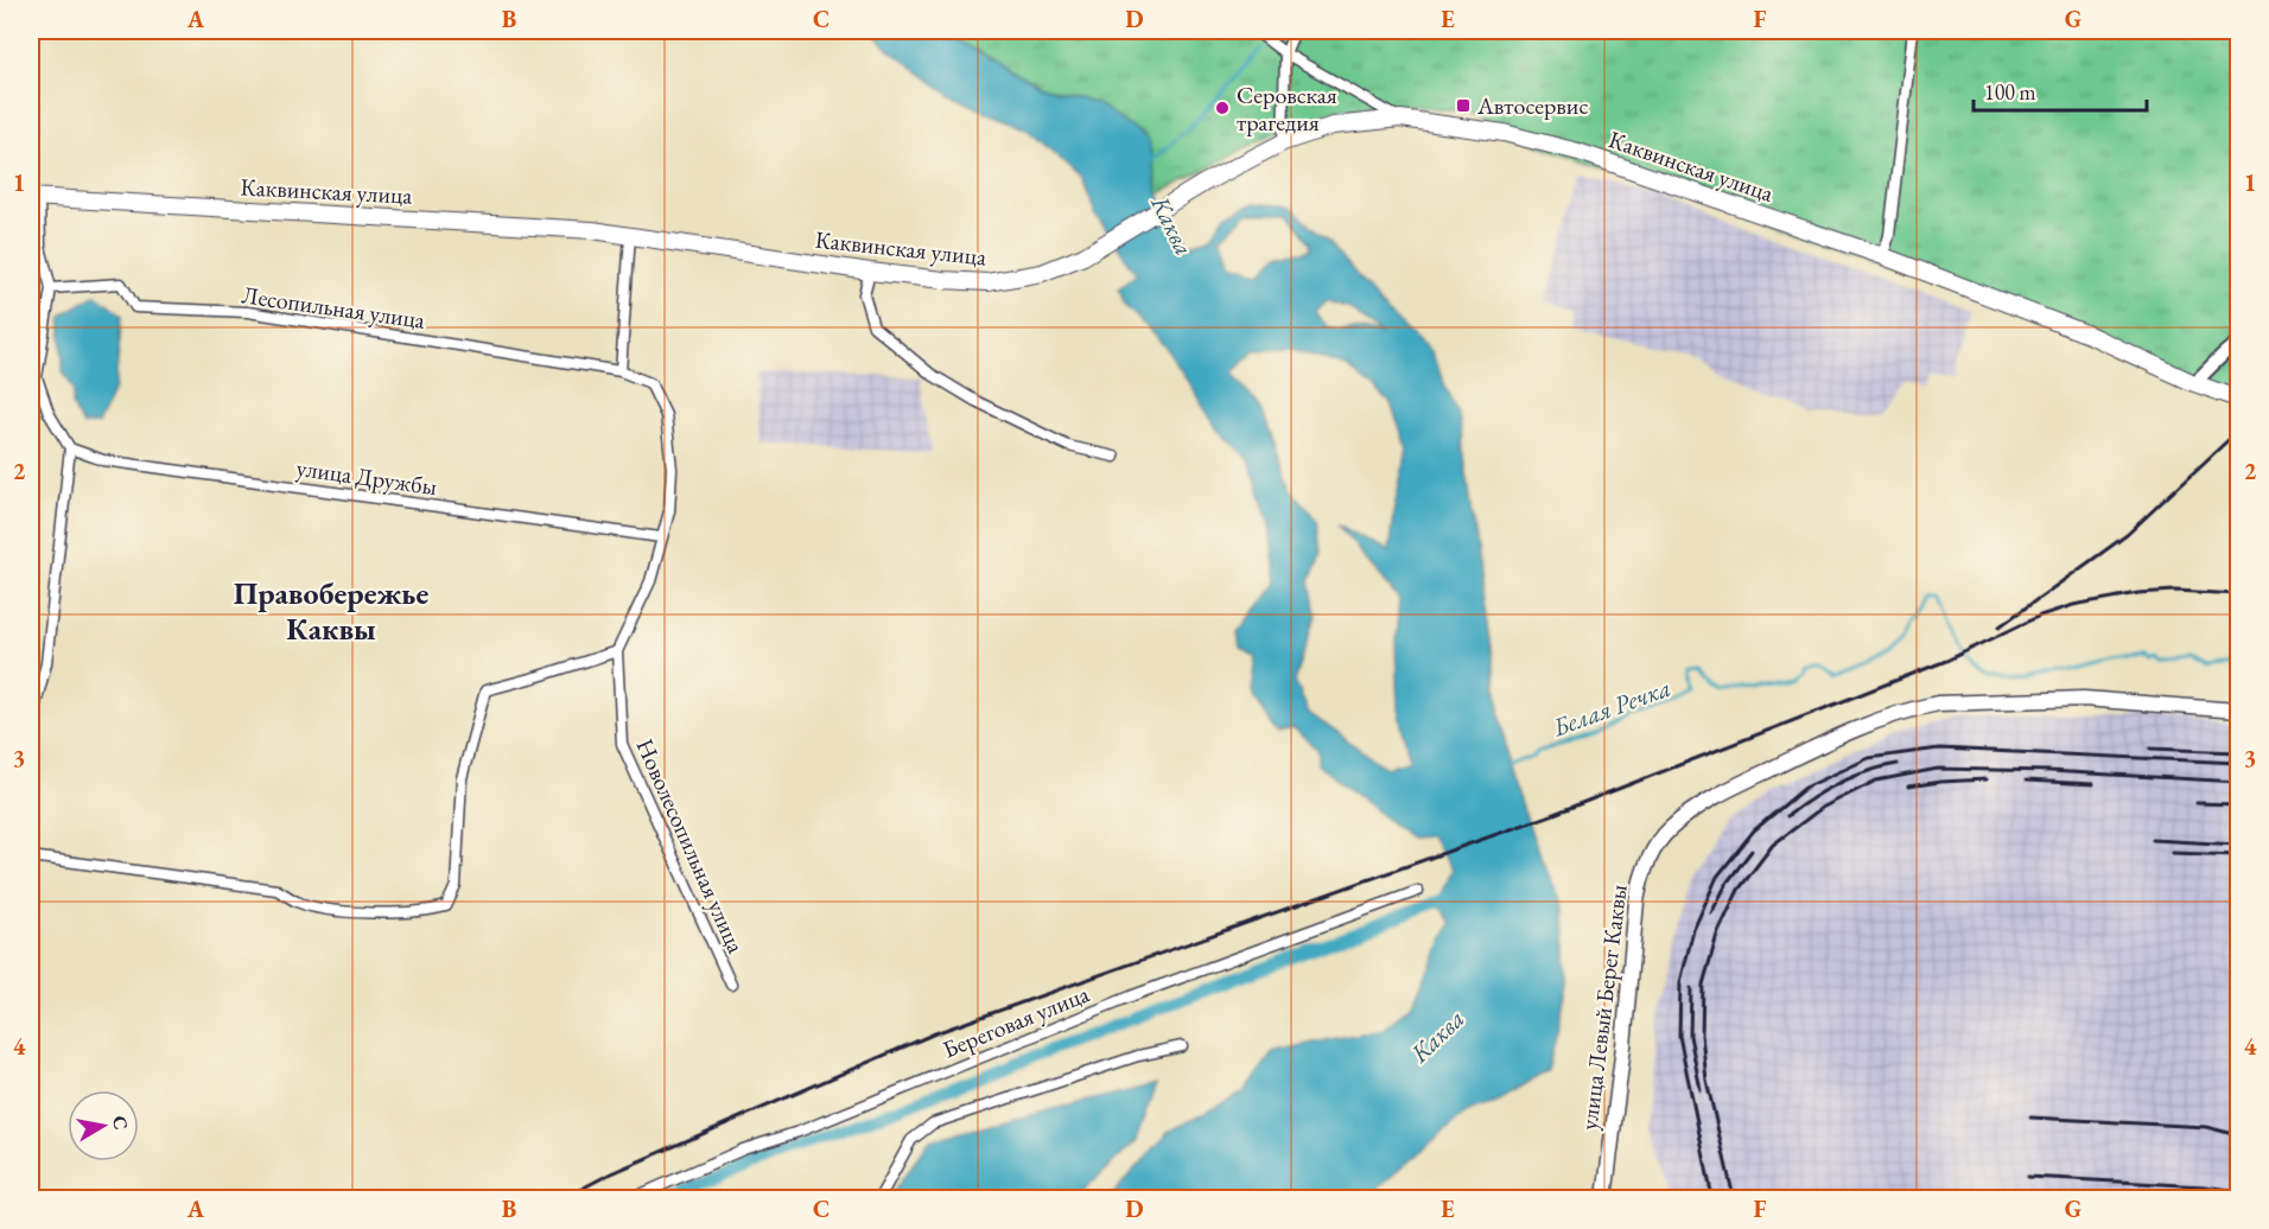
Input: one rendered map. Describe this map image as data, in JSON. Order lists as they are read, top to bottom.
{
  "streets": {
    "main road": ["Каквинская улица", "улица Левый Берег Каквы"],
    "street": [
      "Лесопильная улица",
      "улица Дружбы",
      "Новолесопильная улица",
      "Береговая улица"
    ]
  },
  "crossings": [
    ["Лесопильная улица", "Новолесопильная улица"],
    ["улица Дружбы", "Новолесопильная улица"]
  ],
  "districts": ["Правобережье Каквы"],
  "water": ["Каква", "Белая Речка"],
  "places": {
    "transit": ["Автосервис"],
    "other": ["Серовская трагедия"]
  },
  "scale_bar": "100 m",
  "north": "right",
  "grid": {
    "columns": [
      "A",
      "B",
      "C",
      "D",
      "E",
      "F",
      "G"
    ],
    "rows": [
      "1",
      "2",
      "3",
      "4"
    ]
  }
}
